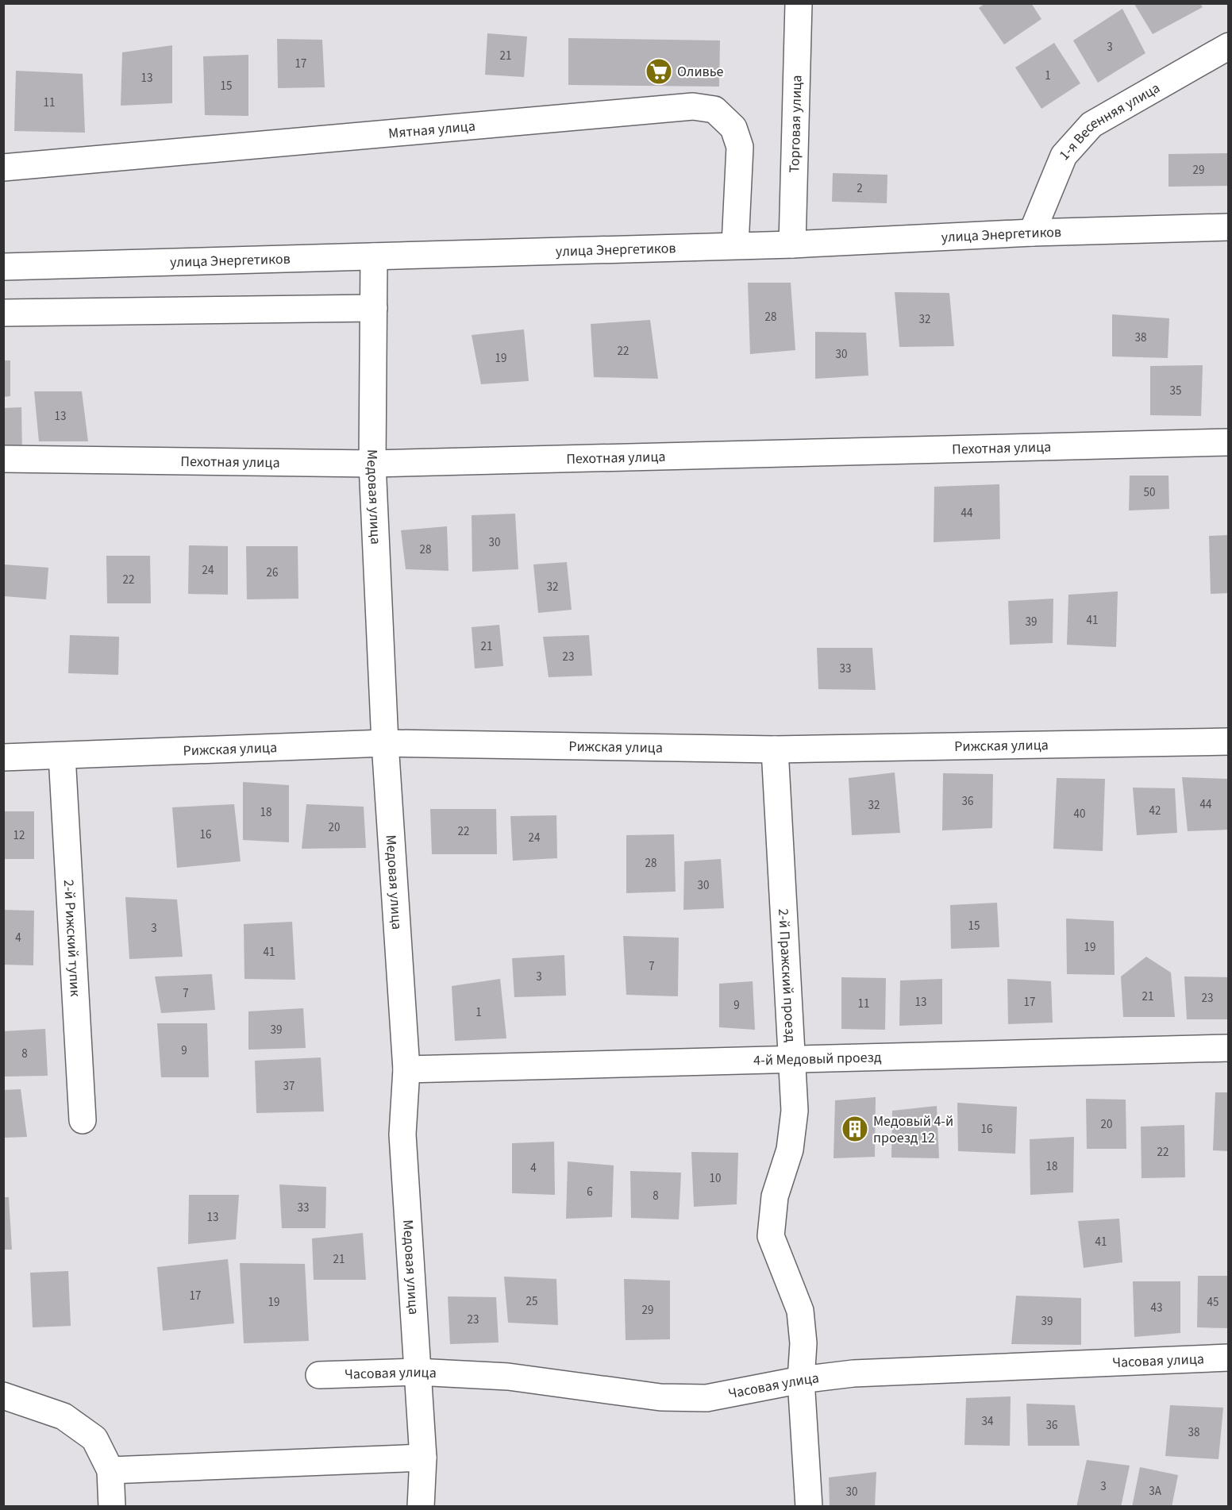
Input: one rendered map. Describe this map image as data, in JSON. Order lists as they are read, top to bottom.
{
  "streets": {
    "street": [
      "Торговая улица",
      "1-я Весенняя улица",
      "Мятная улица",
      "улица Энергетиков",
      "Пехотная улица",
      "Медовая улица",
      "Рижская улица",
      "2-й Рижский тупик",
      "2-й Пражский проезд",
      "4-й Медовый проезд",
      "Часовая улица"
    ]
  },
  "crossings": [
    ["Торговая улица", "улица Энергетиков"],
    ["1-я Весенняя улица", "улица Энергетиков"],
    ["Мятная улица", "улица Энергетиков"],
    ["улица Энергетиков", "Медовая улица"],
    ["Пехотная улица", "Медовая улица"],
    ["Медовая улица", "Рижская улица"],
    ["Медовая улица", "4-й Медовый проезд"],
    ["Медовая улица", "Часовая улица"],
    ["Рижская улица", "2-й Рижский тупик"],
    ["Рижская улица", "2-й Пражский проезд"],
    ["2-й Пражский проезд", "4-й Медовый проезд"],
    ["2-й Пражский проезд", "Часовая улица"]
  ],
  "places": {
    "supermarket": ["Оливье"],
    "building": ["Медовый 4-й проезд 12"]
  },
  "house_numbers": [
    "3",
    "21",
    "17",
    "1",
    "13",
    "15",
    "11",
    "29",
    "2",
    "28",
    "32",
    "38",
    "22",
    "30",
    "19",
    "35",
    "13",
    "50",
    "44",
    "30",
    "28",
    "24",
    "26",
    "22",
    "32",
    "41",
    "39",
    "21",
    "23",
    "33",
    "36",
    "44",
    "32",
    "42",
    "18",
    "40",
    "20",
    "22",
    "16",
    "12",
    "24",
    "28",
    "30",
    "15",
    "3",
    "4",
    "19",
    "41",
    "7",
    "3",
    "7",
    "21",
    "23",
    "13",
    "17",
    "11",
    "9",
    "1",
    "39",
    "9",
    "8",
    "37",
    "20",
    "16",
    "22",
    "18",
    "4",
    "10",
    "6",
    "8",
    "33",
    "13",
    "41",
    "21",
    "17",
    "25",
    "19",
    "45",
    "43",
    "29",
    "23",
    "39",
    "34",
    "36",
    "38",
    "3",
    "3А",
    "30"
  ]
}
